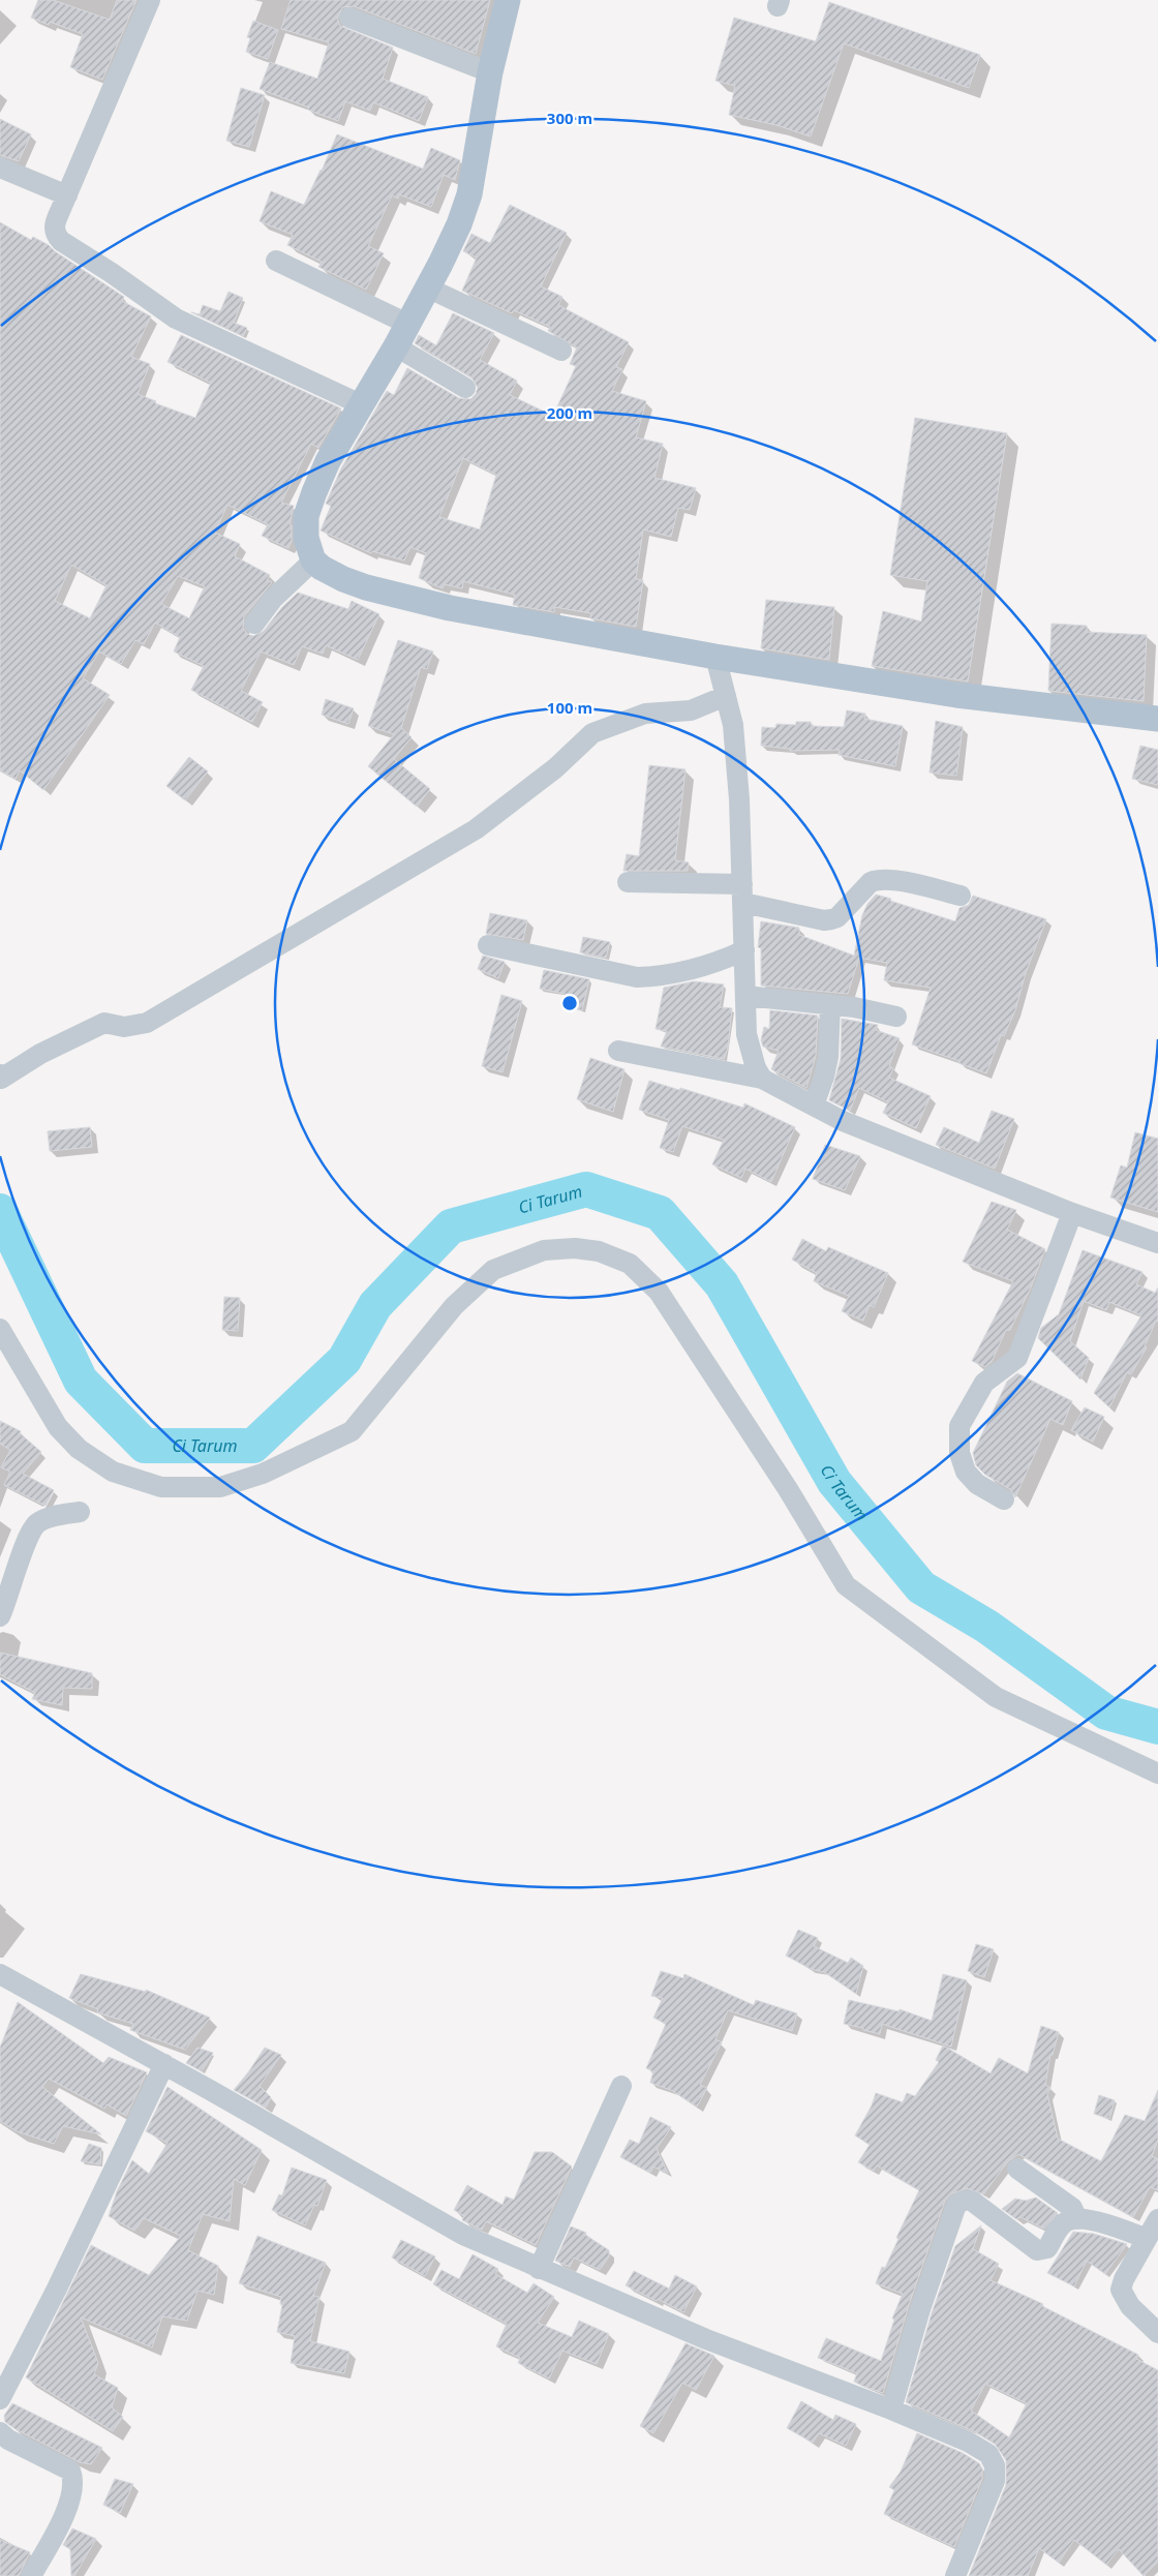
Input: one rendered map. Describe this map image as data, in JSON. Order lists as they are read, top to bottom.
{
  "water": ["Ci Tarum"],
  "rings": ["300 m", "200 m", "100 m"]
}
